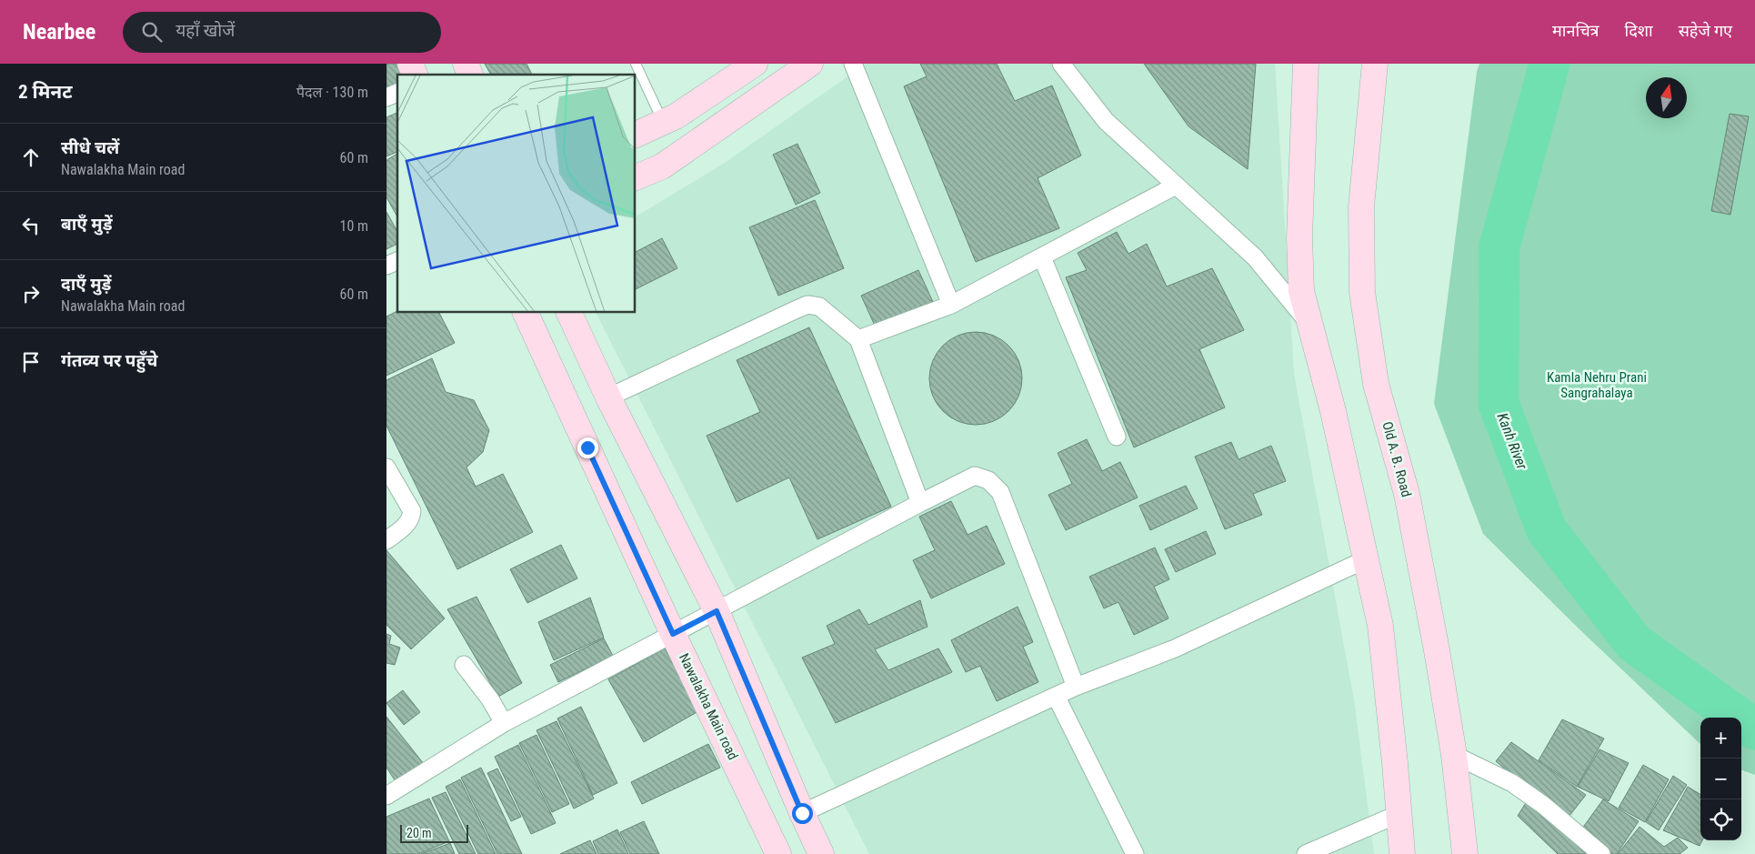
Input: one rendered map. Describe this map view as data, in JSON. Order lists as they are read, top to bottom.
{
  "streets": {
    "main road": ["Old A. B. Road", "Nawalakha Main road"]
  },
  "water": ["Kanh River"],
  "parks": ["Kamla Nehru Prani Sangrahalaya"],
  "scale_bar": "20 m",
  "north": "top",
  "page": {
    "header": "Nearbee",
    "search": "यहाँ खोजें",
    "nav": ["मानचित्र", "दिशा", "सहेजे गए"],
    "heading": ["2 मिनट", "पैदल · 130 m"],
    "list": [
      ["सीधे चलें", "Nawalakha Main road", "60 m"],
      ["बाएँ मुड़ें", "10 m"],
      ["दाएँ मुड़ें", "Nawalakha Main road", "60 m"],
      "गंतव्य पर पहुँचे"
    ],
    "map_buttons": ["+", "−"],
    "scale": "20 m"
  }
}
